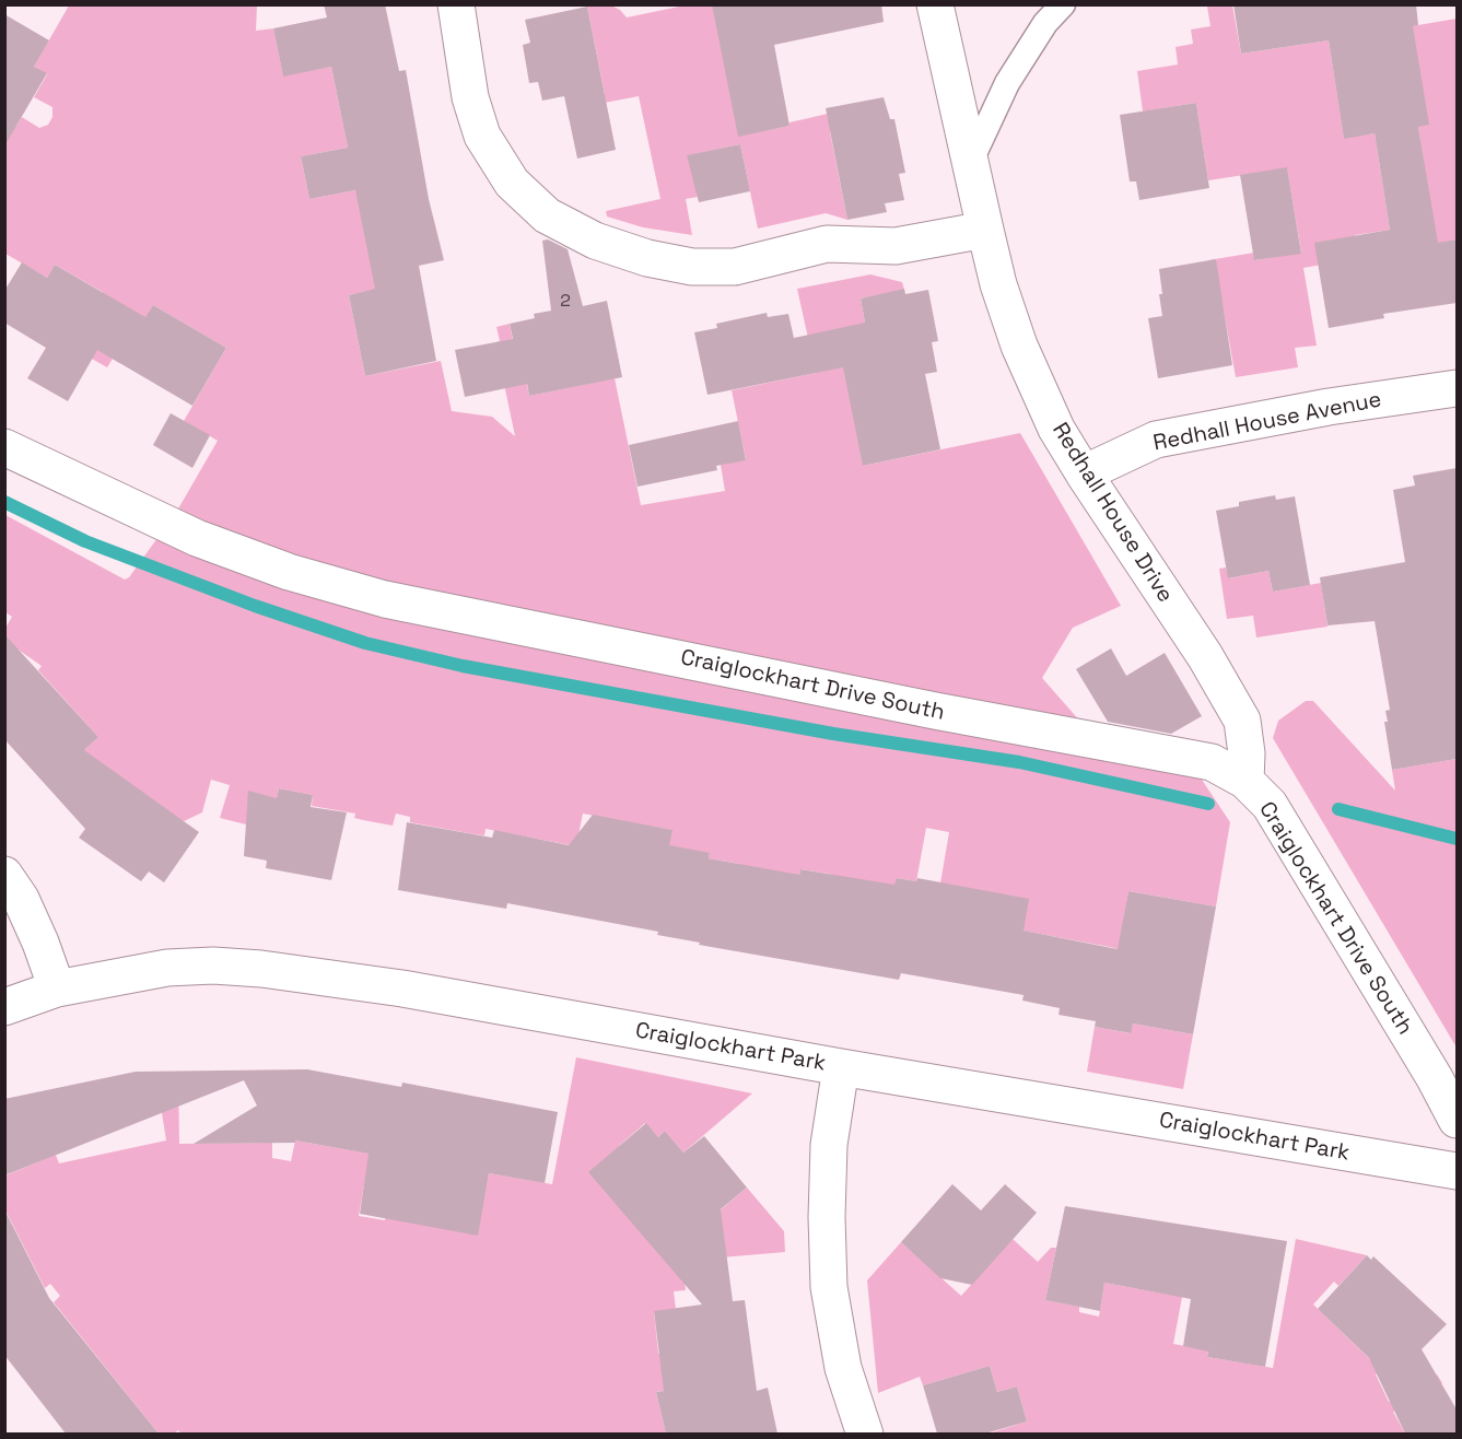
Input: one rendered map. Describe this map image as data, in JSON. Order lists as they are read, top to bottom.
{
  "streets": {
    "street": [
      "Redhall House Avenue",
      "Redhall House Drive",
      "Craiglockhart Drive South",
      "Craiglockhart Park"
    ]
  },
  "crossings": [
    ["Redhall House Avenue", "Redhall House Drive"],
    ["Redhall House Drive", "Craiglockhart Drive South"]
  ],
  "house_numbers": ["2"]
}
